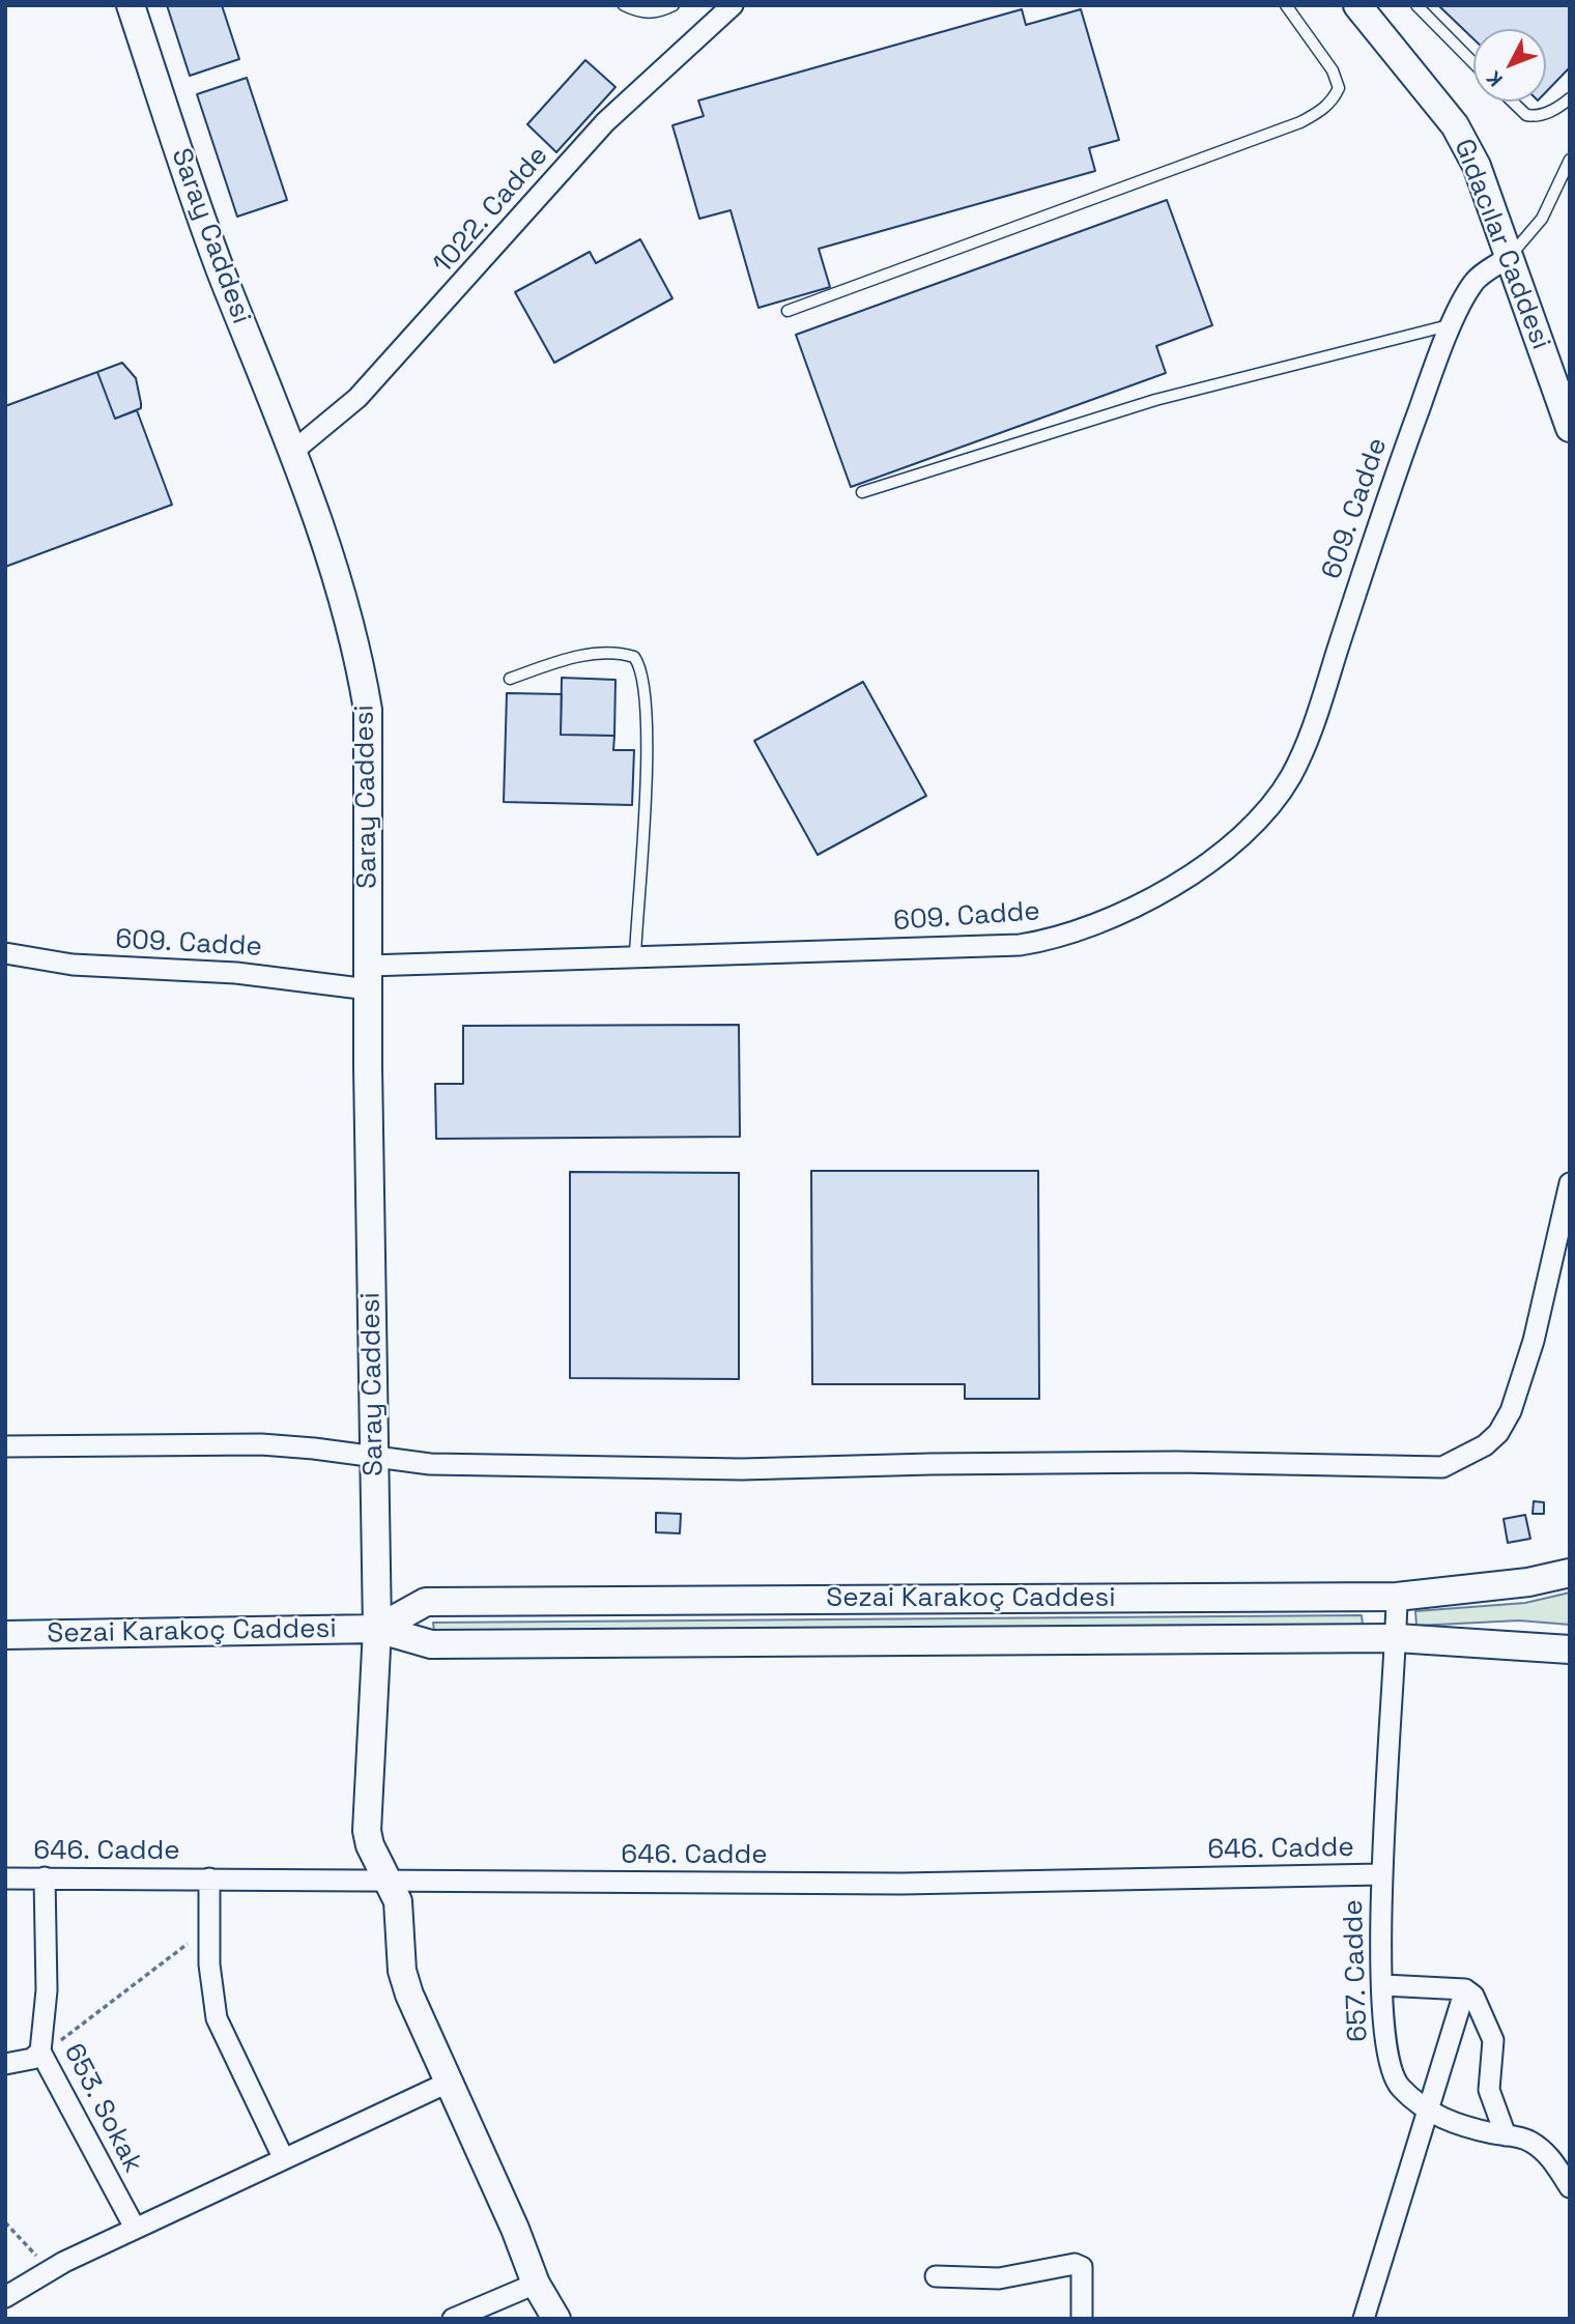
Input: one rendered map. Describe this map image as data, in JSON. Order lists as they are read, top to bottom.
{
  "streets": {
    "street": [
      "1022. Cadde",
      "Saray Caddesi",
      "Gıdacılar Caddesi",
      "609. Cadde",
      "Sezai Karakoç Caddesi",
      "646. Cadde",
      "657. Cadde",
      "653. Sokak"
    ]
  },
  "crossings": [
    ["1022. Cadde", "Saray Caddesi"],
    ["Saray Caddesi", "609. Cadde"],
    ["Saray Caddesi", "Sezai Karakoç Caddesi"],
    ["Saray Caddesi", "646. Cadde"],
    ["Gıdacılar Caddesi", "609. Cadde"],
    ["Sezai Karakoç Caddesi", "657. Cadde"],
    ["646. Cadde", "657. Cadde"],
    ["646. Cadde", "653. Sokak"]
  ],
  "north": "bottom left"
}
